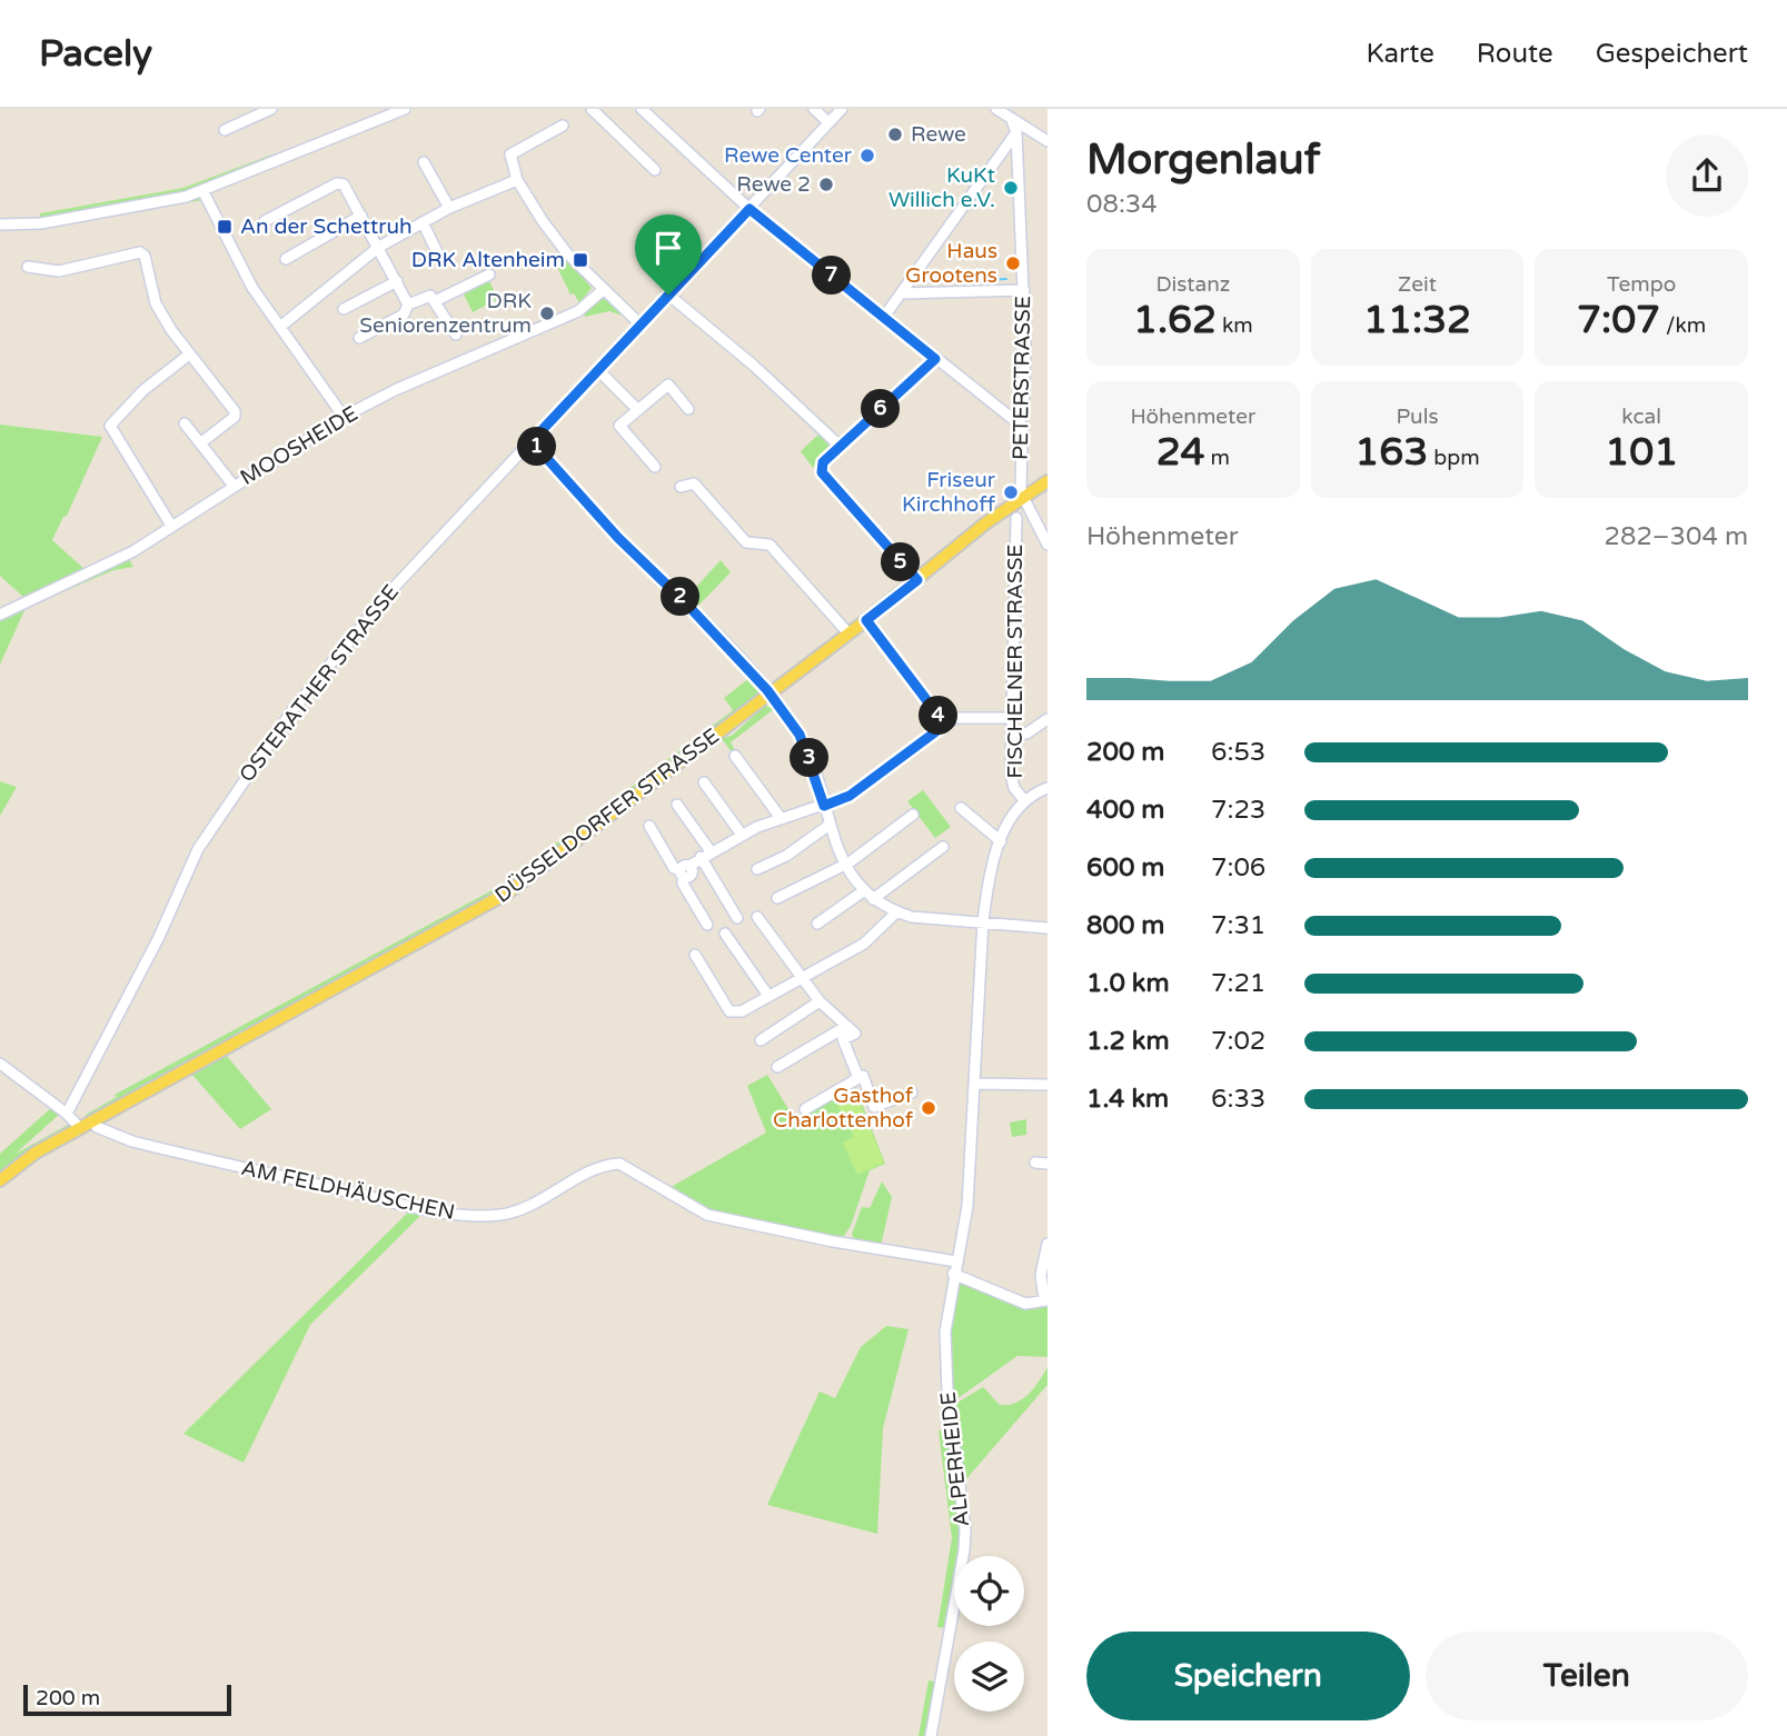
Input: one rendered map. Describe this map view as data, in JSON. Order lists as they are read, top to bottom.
{
  "streets": {
    "main road": ["DÜSSELDORFER STRASSE"],
    "street": [
      "PETERSTRASSE",
      "MOOSHEIDE",
      "FISCHELNER STRASSE",
      "OSTERATHER STRASSE",
      "AM FELDHÄUSCHEN",
      "ALPERHEIDE"
    ]
  },
  "crossings": [
    ["PETERSTRASSE", "DÜSSELDORFER STRASSE"],
    ["FISCHELNER STRASSE", "ALPERHEIDE"],
    ["DÜSSELDORFER STRASSE", "AM FELDHÄUSCHEN"],
    ["AM FELDHÄUSCHEN", "ALPERHEIDE"]
  ],
  "places": {
    "other": [
      "Rewe",
      "Rewe Center",
      "Rewe 2",
      "KuKt Willich e.V.",
      "Haus Grootens",
      "DRK Seniorenzentrum",
      "Friseur Kirchhoff",
      "Gasthof Charlottenhof"
    ],
    "transit": ["An der Schettruh", "DRK Altenheim"]
  },
  "scale_bar": "200 m",
  "page": {
    "header": "Pacely",
    "nav": ["Karte", "Route", "Gespeichert"],
    "heading": ["Morgenlauf", "08:34"],
    "stats": [
      ["Distanz", "1.62 km"],
      ["Zeit", "11:32"],
      ["Tempo", "7:07 /km"],
      ["Höhenmeter", "24 m"],
      ["Puls", "163 bpm"],
      ["kcal", "101"]
    ],
    "pins": [
      "7",
      "6",
      "1",
      "5",
      "2",
      "4",
      "3"
    ],
    "chart": ["Höhenmeter", "282–304 m"],
    "list": [
      {
        "name": "200 m",
        "note": "6:53"
      },
      {
        "name": "400 m",
        "note": "7:23"
      },
      {
        "name": "600 m",
        "note": "7:06"
      },
      {
        "name": "800 m",
        "note": "7:31"
      },
      {
        "name": "1.0 km",
        "note": "7:21"
      },
      {
        "name": "1.2 km",
        "note": "7:02"
      },
      {
        "name": "1.4 km",
        "note": "6:33"
      }
    ],
    "buttons": ["Speichern", "Teilen"],
    "scale": "200 m"
  }
}
